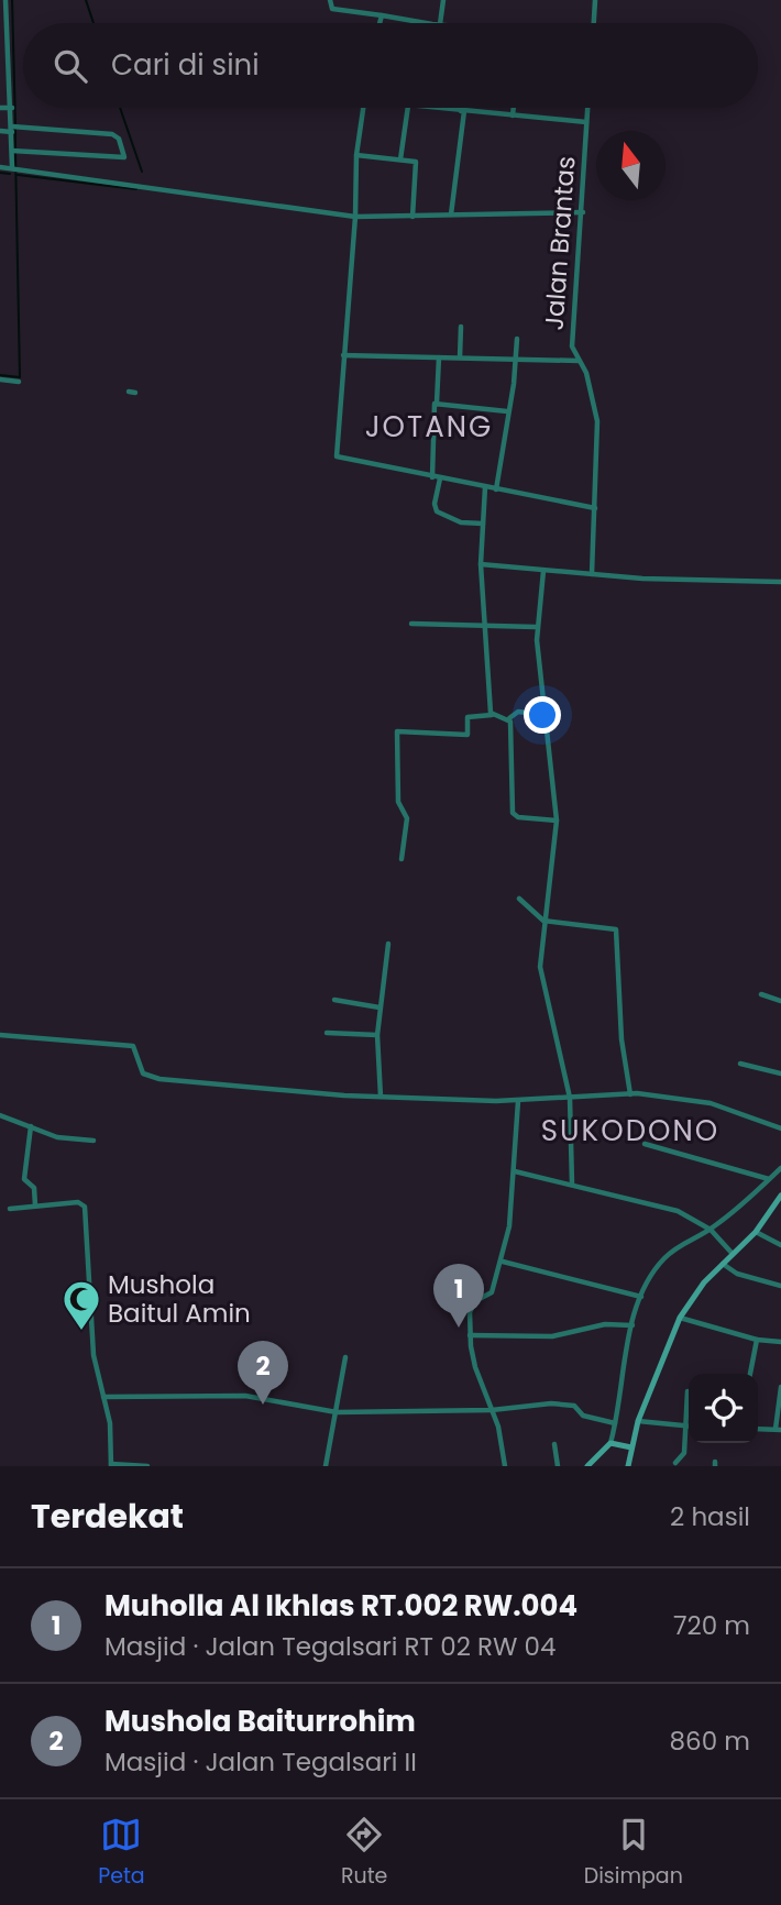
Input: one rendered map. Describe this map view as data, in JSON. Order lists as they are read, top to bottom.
{
  "streets": {
    "street": ["Jalan Brantas"]
  },
  "districts": ["JOTANG", "SUKODONO"],
  "places": {
    "mosque": ["Mushola Baitul Amin"]
  },
  "north": "top",
  "page": {
    "search": "Cari di sini",
    "pins": ["1", "2"],
    "heading": ["Terdekat", "2 hasil"],
    "list": [
      {
        "mark": "1",
        "name": "Muholla Al Ikhlas RT.002 RW.004",
        "note": "Masjid · Jalan Tegalsari RT 02 RW 04",
        "value": "720 m"
      },
      {
        "mark": "2",
        "name": "Mushola Baiturrohim",
        "note": "Masjid · Jalan Tegalsari II",
        "value": "860 m"
      }
    ],
    "nav": ["Peta", "Rute", "Disimpan"]
  }
}
